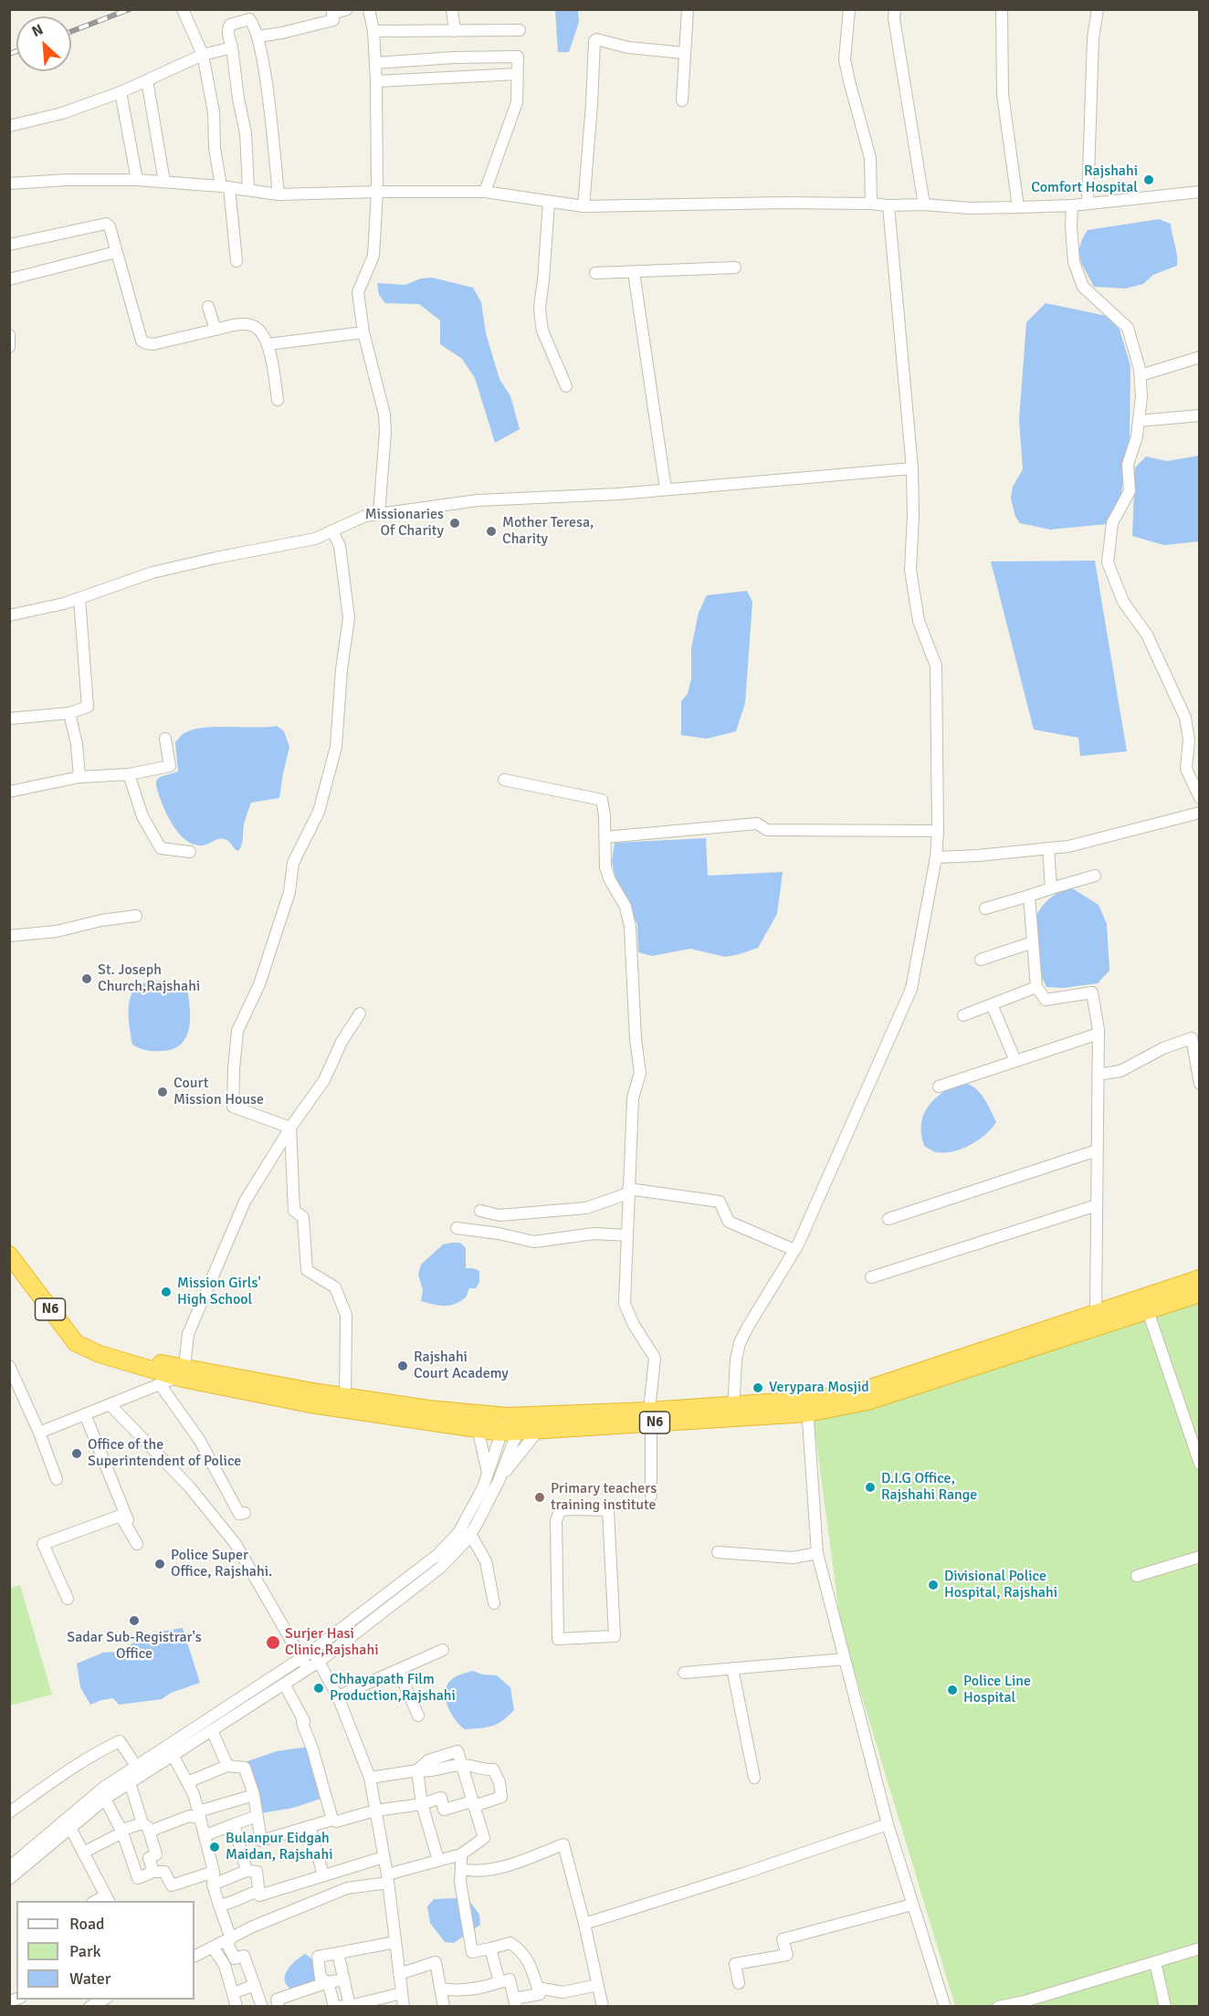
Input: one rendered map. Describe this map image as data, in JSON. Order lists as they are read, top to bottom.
{
  "streets": {
    "highway": ["N6"]
  },
  "places": [
    "Rajshahi Comfort Hospital",
    "Missionaries Of Charity",
    "Mother Teresa, Charity",
    "St. Joseph Church,Rajshahi",
    "Court Mission House",
    "Mission Girls' High School",
    "Rajshahi Court Academy",
    "Verypara Mosjid",
    "Office of the Superintendent of Police",
    "D.I.G Office, Rajshahi Range",
    "Primary teachers training institute",
    "Police Super Office, Rajshahi.",
    "Divisional Police Hospital, Rajshahi",
    "Sadar Sub-Registrar's Office",
    "Surjer Hasi Clinic,Rajshahi",
    "Chhayapath Film Production,Rajshahi",
    "Police Line Hospital",
    "Bulanpur Eidgah Maidan, Rajshahi"
  ],
  "legend": ["Road", "Park", "Water"],
  "north": "top left"
}
